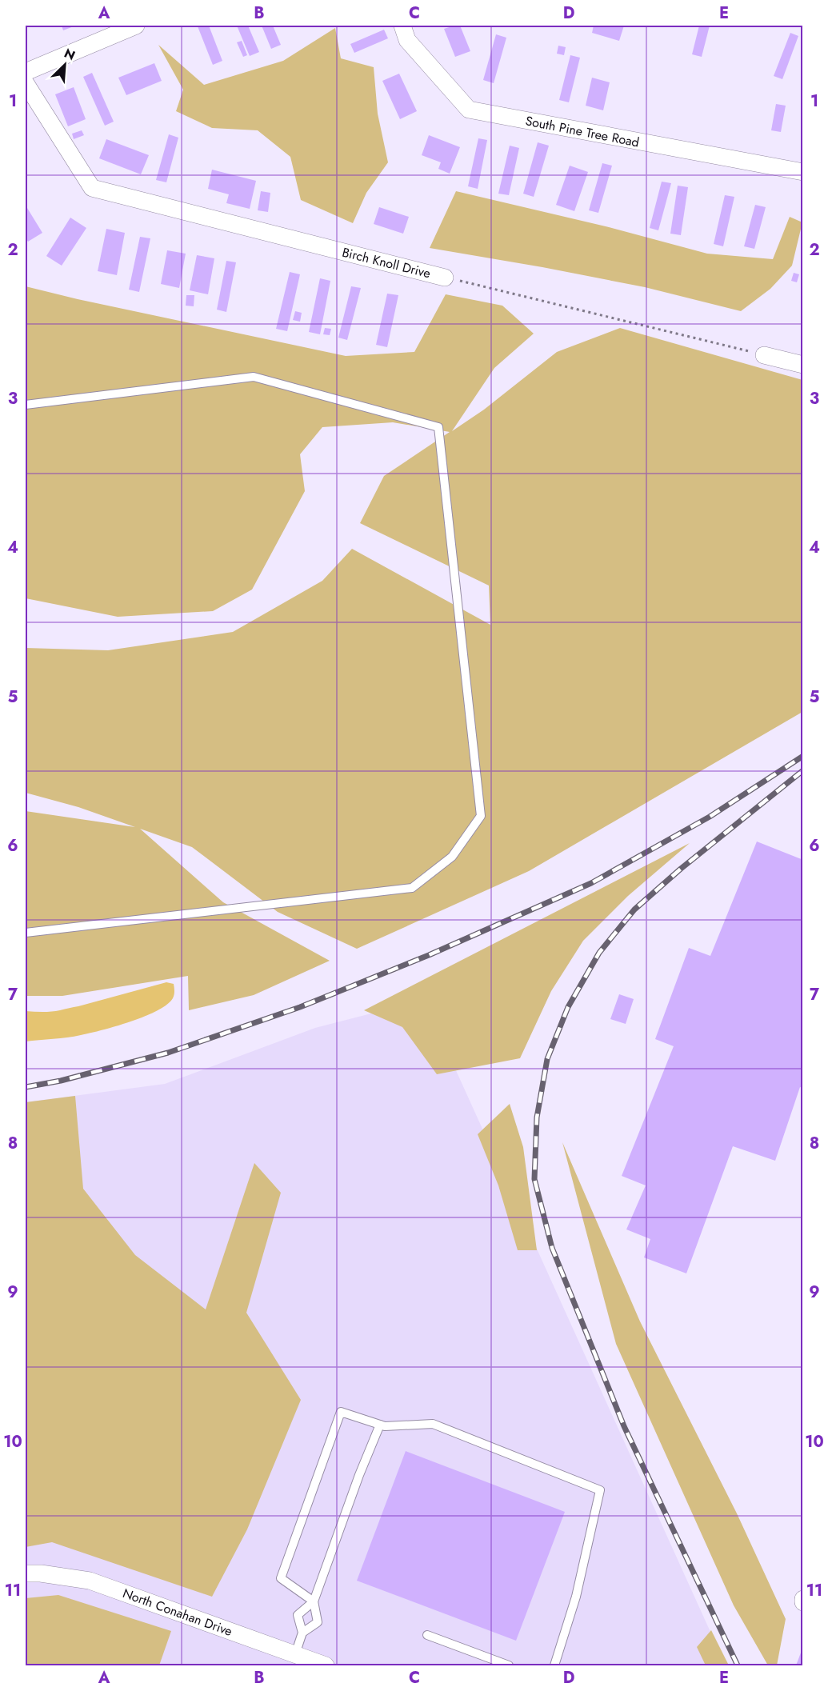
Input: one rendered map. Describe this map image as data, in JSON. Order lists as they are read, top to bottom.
{
  "streets": {
    "street": ["South Pine Tree Road", "Birch Knoll Drive", "North Conahan Drive"]
  },
  "north": "top right",
  "grid": {
    "columns": [
      "A",
      "B",
      "C",
      "D",
      "E"
    ],
    "rows": [
      "1",
      "2",
      "3",
      "4",
      "5",
      "6",
      "7",
      "8",
      "9",
      "10",
      "11"
    ]
  }
}
